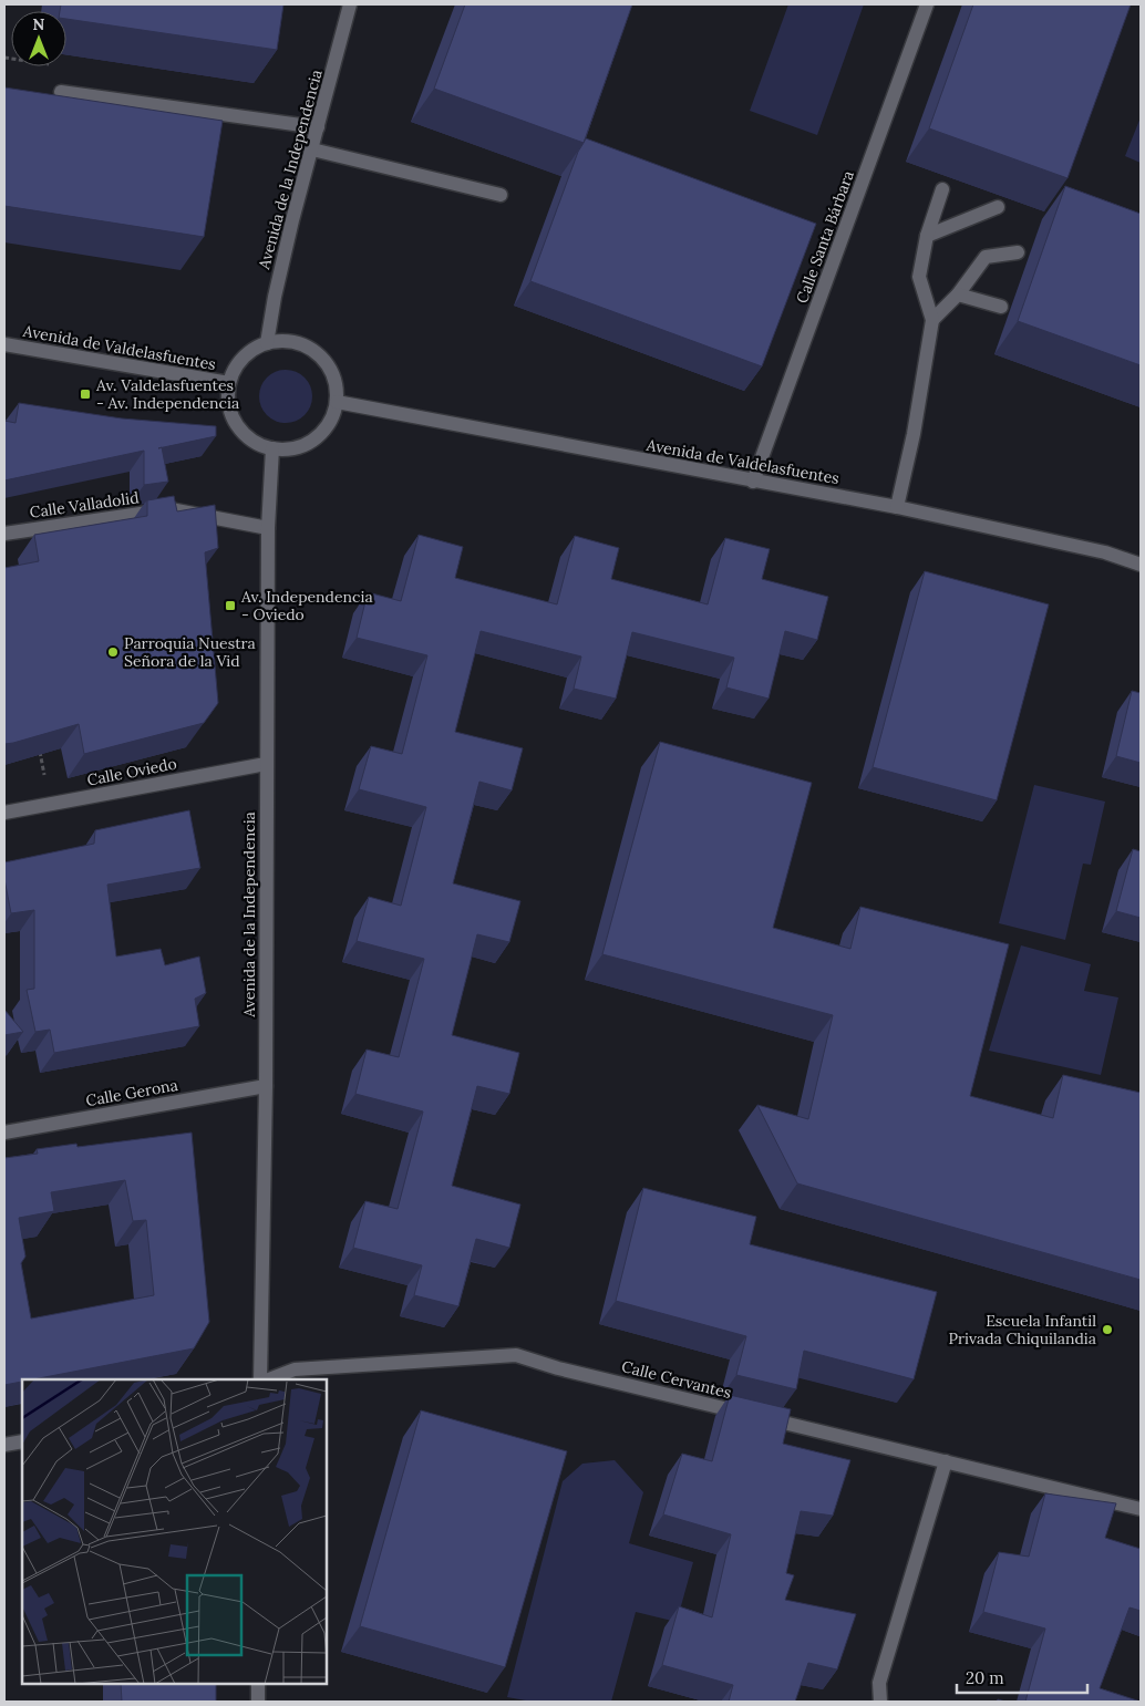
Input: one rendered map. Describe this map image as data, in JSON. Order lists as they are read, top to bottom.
{
  "streets": {
    "street": [
      "Avenida de la Independencia",
      "Calle Santa Bárbara",
      "Avenida de Valdelasfuentes",
      "Calle Valladolid",
      "Calle Oviedo",
      "Calle Gerona",
      "Calle Cervantes"
    ]
  },
  "crossings": [
    ["Avenida de la Independencia", "Avenida de Valdelasfuentes"],
    ["Avenida de la Independencia", "Calle Valladolid"],
    ["Avenida de la Independencia", "Calle Oviedo"],
    ["Avenida de la Independencia", "Calle Gerona"],
    ["Calle Santa Bárbara", "Avenida de Valdelasfuentes"]
  ],
  "places": {
    "transit": ["Av. Valdelasfuentes - Av. Independencia", "Av. Independencia - Oviedo"],
    "other": ["Parroquia Nuestra Señora de la Vid", "Escuela Infantil Privada Chiquilandia"]
  },
  "scale_bar": "20 m",
  "north": "top"
}
